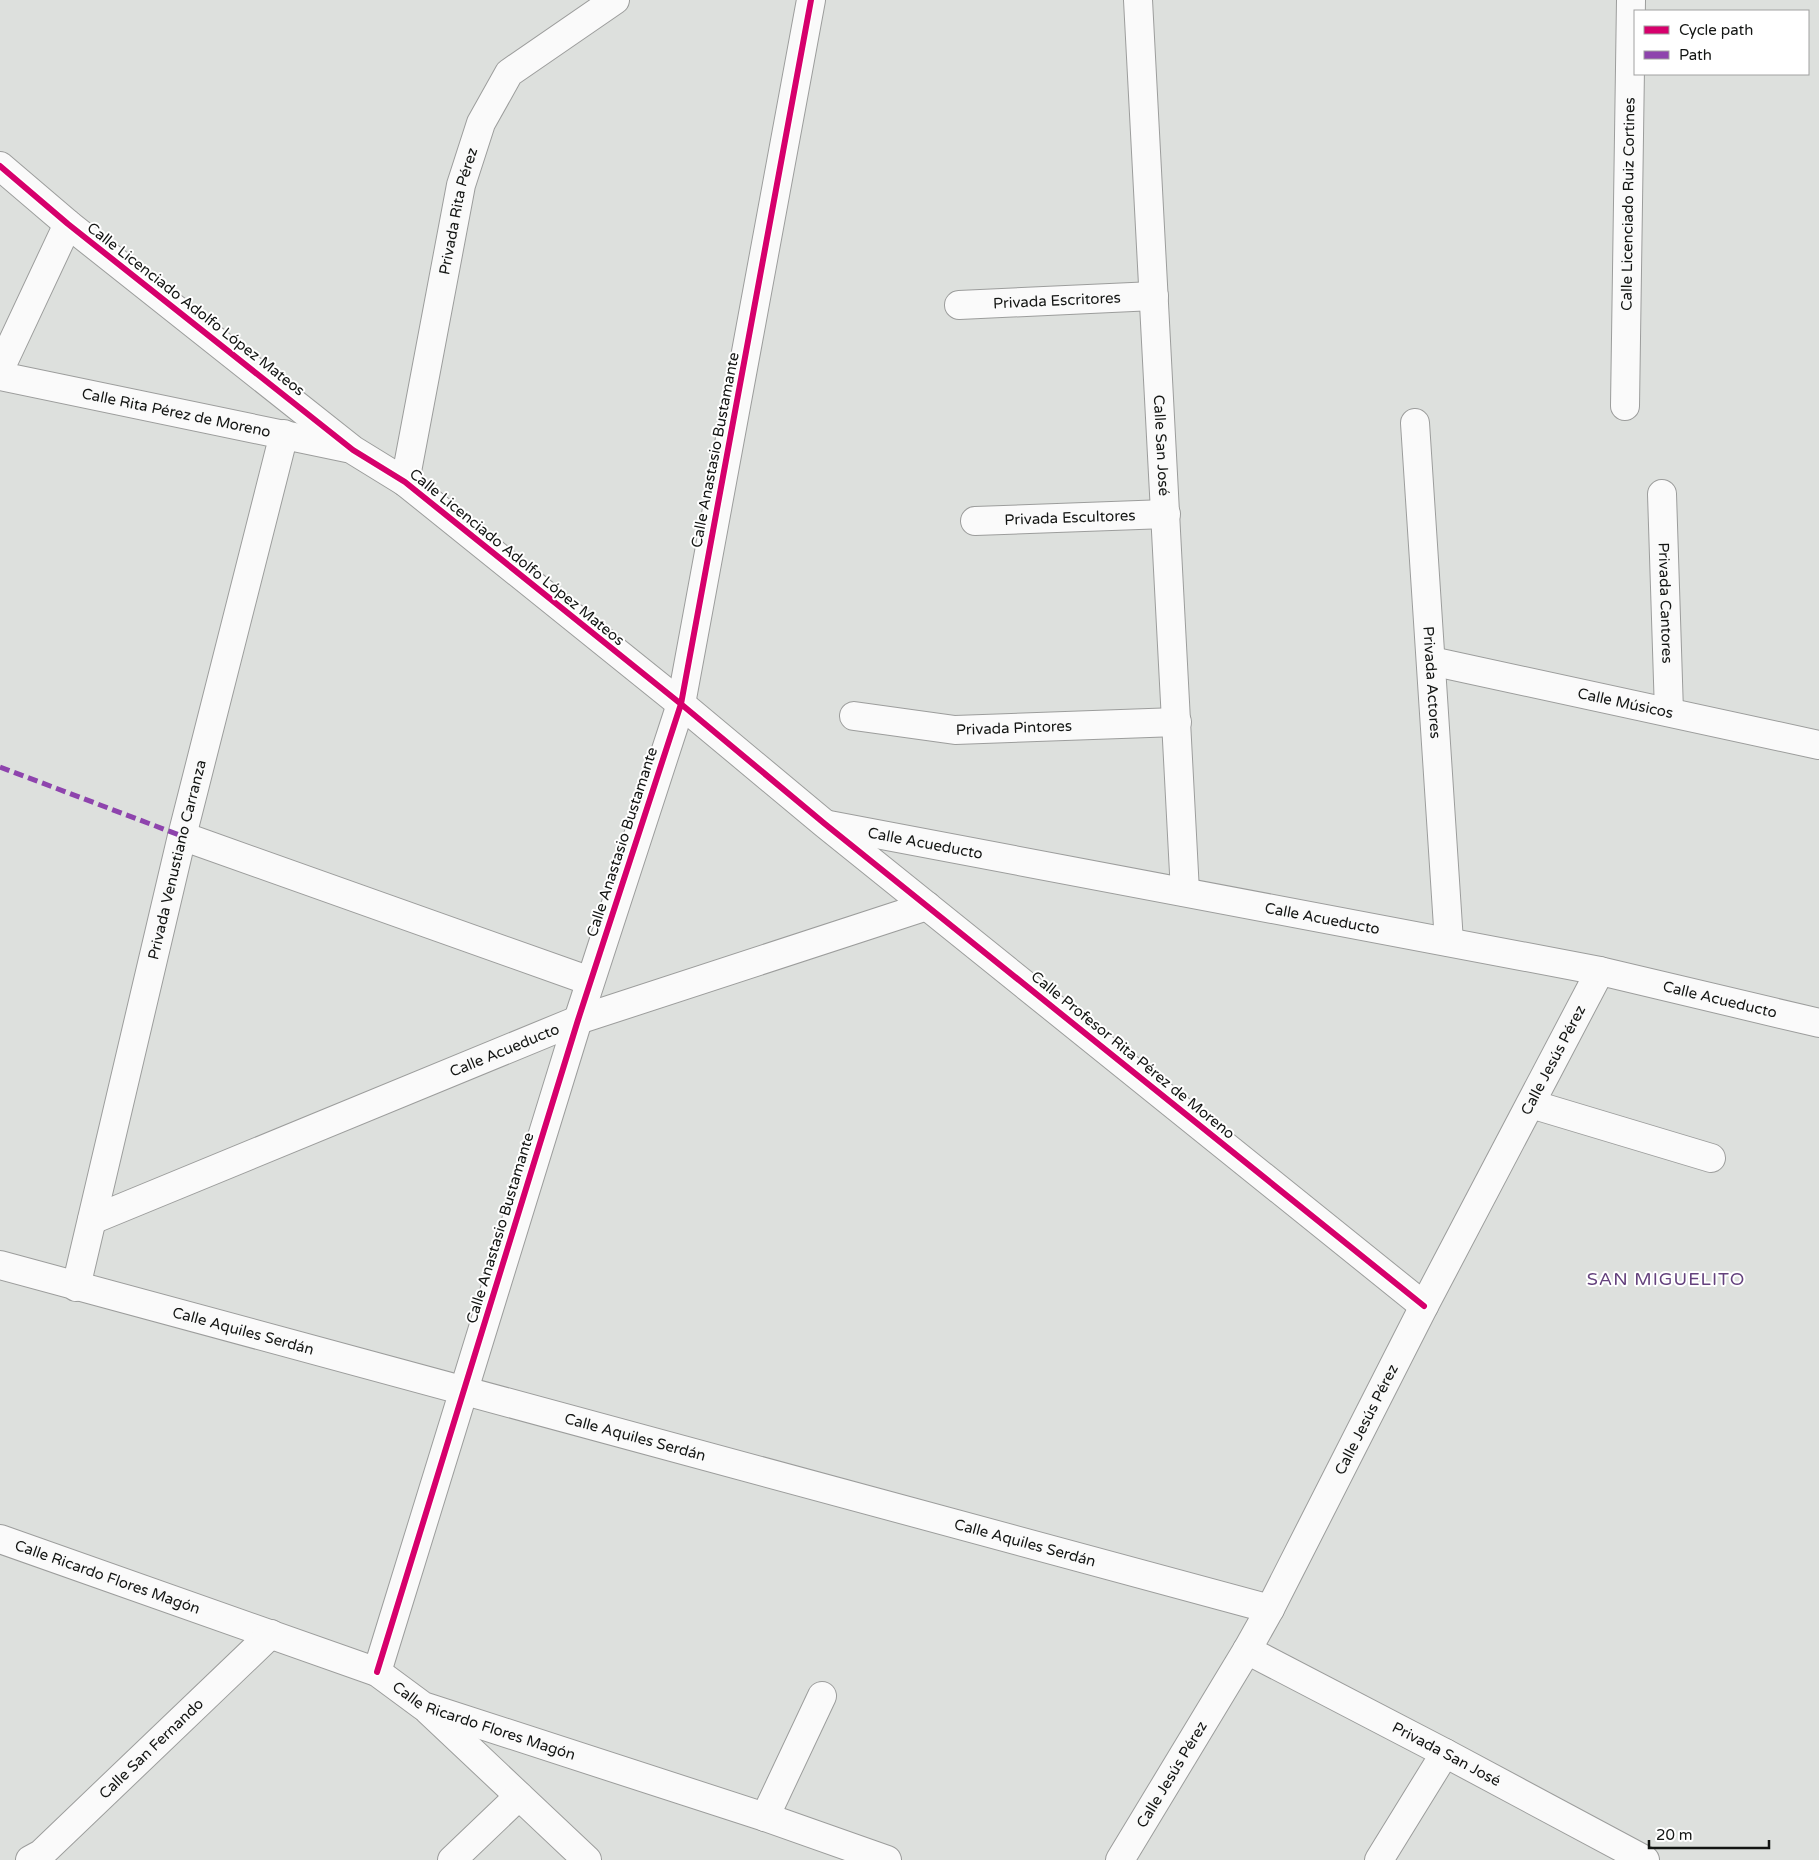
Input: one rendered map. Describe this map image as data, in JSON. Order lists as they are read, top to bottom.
{
  "streets": {
    "street": [
      "Calle Licenciado Ruiz Cortines",
      "Privada Rita Pérez",
      "Privada Escritores",
      "Calle Licenciado Adolfo López Mateos",
      "Calle Rita Pérez de Moreno",
      "Calle San José",
      "Calle Anastasio Bustamante",
      "Privada Escultores",
      "Privada Cantores",
      "Privada Actores",
      "Calle Músicos",
      "Privada Pintores",
      "Calle Acueducto",
      "Privada Venustiano Carranza",
      "Calle Profesor Rita Pérez de Moreno",
      "Calle Jesús Pérez",
      "Calle Aquiles Serdán",
      "Calle Ricardo Flores Magón",
      "Calle San Fernando",
      "Privada San José"
    ]
  },
  "crossings": [
    ["Privada Rita Pérez", "Calle Licenciado Adolfo López Mateos"],
    ["Privada Escritores", "Calle San José"],
    ["Calle Licenciado Adolfo López Mateos", "Calle Rita Pérez de Moreno"],
    ["Calle Licenciado Adolfo López Mateos", "Calle Anastasio Bustamante"],
    ["Calle Licenciado Adolfo López Mateos", "Calle Acueducto"],
    ["Calle Licenciado Adolfo López Mateos", "Calle Profesor Rita Pérez de Moreno"],
    ["Calle Rita Pérez de Moreno", "Privada Venustiano Carranza"],
    ["Calle San José", "Privada Escultores"],
    ["Calle San José", "Privada Pintores"],
    ["Calle San José", "Calle Acueducto"],
    ["Calle Anastasio Bustamante", "Calle Acueducto"],
    ["Calle Anastasio Bustamante", "Calle Aquiles Serdán"],
    ["Calle Anastasio Bustamante", "Calle Ricardo Flores Magón"],
    ["Privada Cantores", "Calle Músicos"],
    ["Privada Actores", "Calle Músicos"],
    ["Privada Actores", "Calle Acueducto"],
    ["Calle Acueducto", "Privada Venustiano Carranza"],
    ["Calle Acueducto", "Calle Profesor Rita Pérez de Moreno"],
    ["Calle Acueducto", "Calle Jesús Pérez"],
    ["Privada Venustiano Carranza", "Calle Aquiles Serdán"],
    ["Calle Profesor Rita Pérez de Moreno", "Calle Jesús Pérez"],
    ["Calle Jesús Pérez", "Calle Aquiles Serdán"],
    ["Calle Jesús Pérez", "Privada San José"],
    ["Calle Ricardo Flores Magón", "Calle San Fernando"]
  ],
  "districts": ["SAN MIGUELITO"],
  "legend": ["Cycle path", "Path"],
  "scale_bar": "20 m"
}
